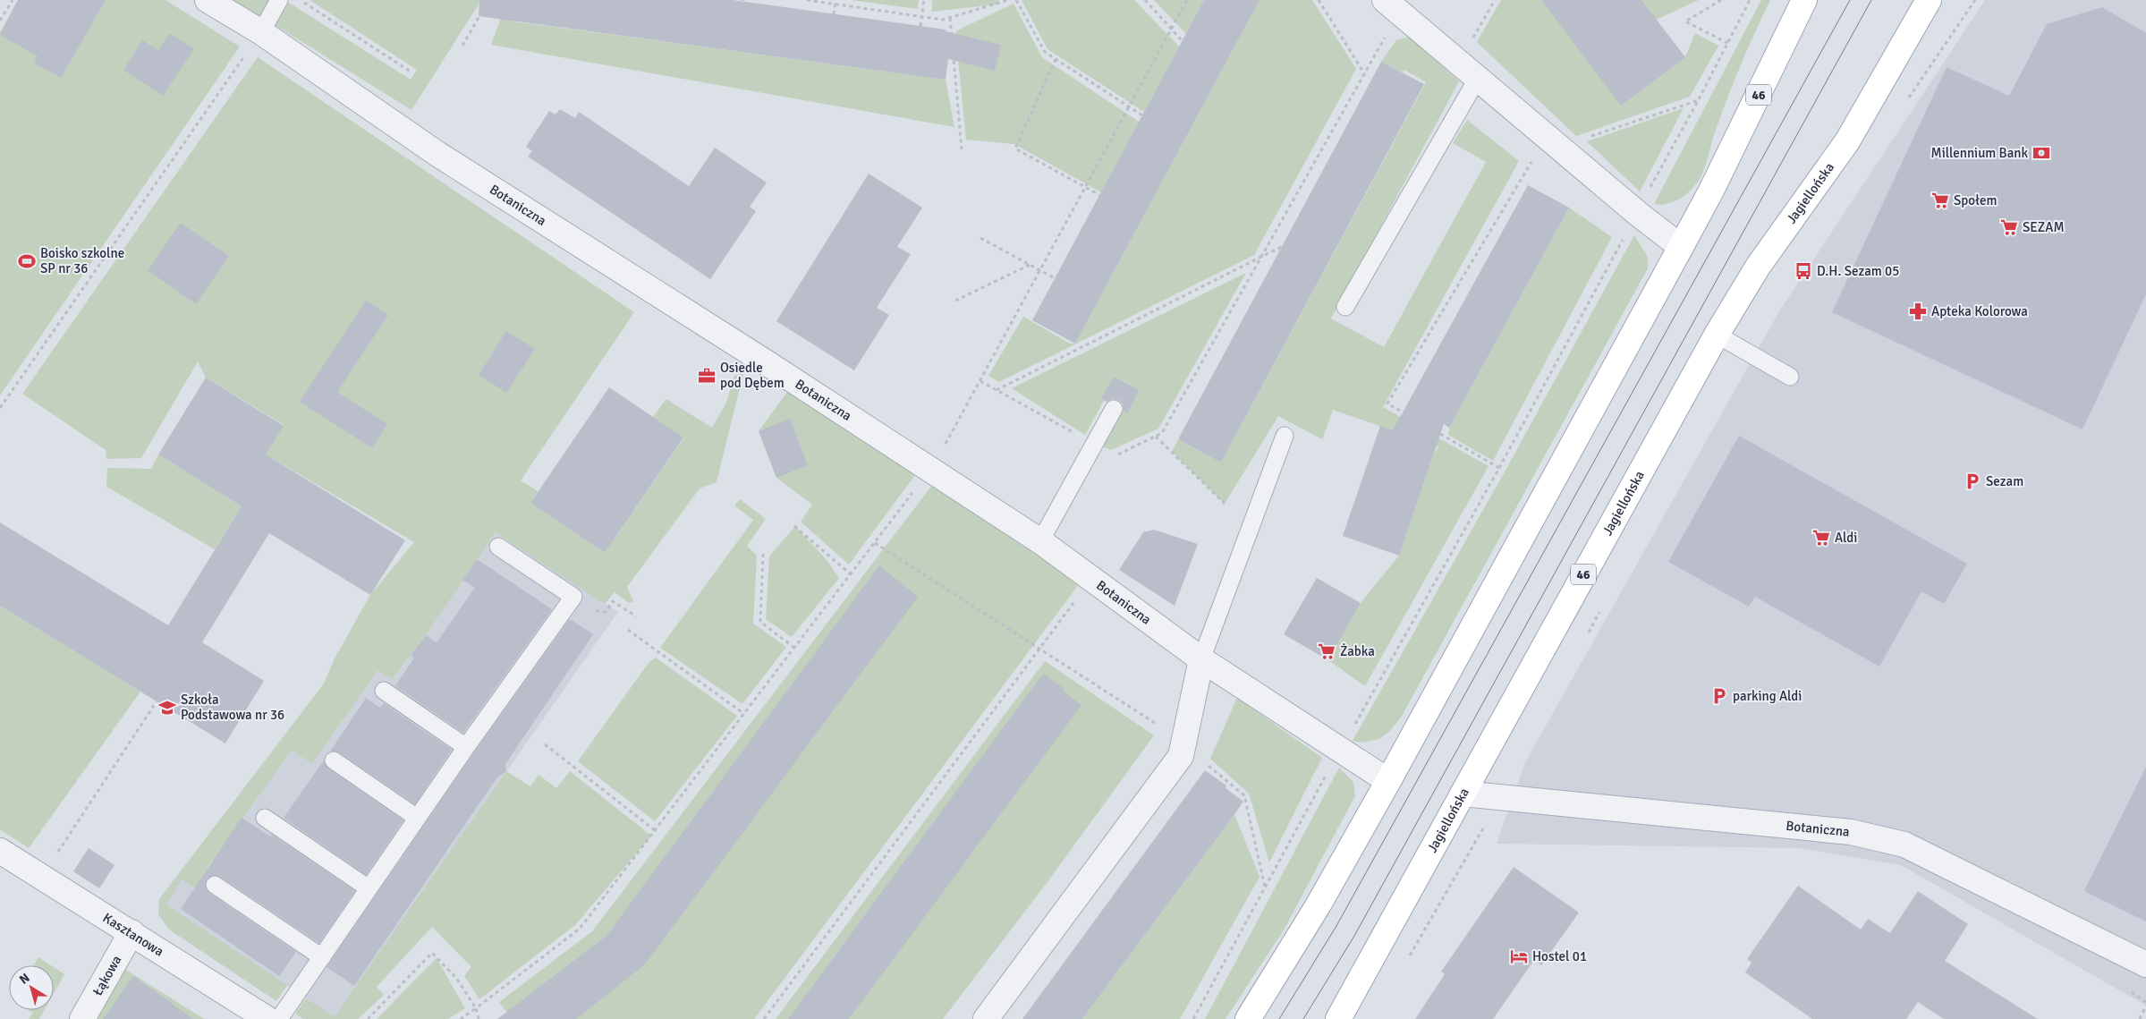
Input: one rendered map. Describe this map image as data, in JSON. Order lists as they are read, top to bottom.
{
  "streets": {
    "main road": ["46", "Jagiellońska"],
    "street": ["Botaniczna", "Kasztanowa", "Łąkowa"]
  },
  "crossings": [
    ["46", "Botaniczna"],
    ["Jagiellońska", "Botaniczna"],
    ["Kasztanowa", "Łąkowa"]
  ],
  "places": {
    "bank": ["Millennium Bank"],
    "supermarket": [
      "Społem",
      "SEZAM",
      "Aldi",
      "Żabka"
    ],
    "sports": ["Boisko szkolne SP nr 36"],
    "bus stop": ["D.H. Sezam 05"],
    "pharmacy": ["Apteka Kolorowa"],
    "office": ["Osiedle pod Dębem"],
    "parking": ["Sezam", "parking Aldi"],
    "school or university": ["Szkoła Podstawowa nr 36"],
    "hotel": ["Hostel 01"]
  },
  "north": "top left"
}
